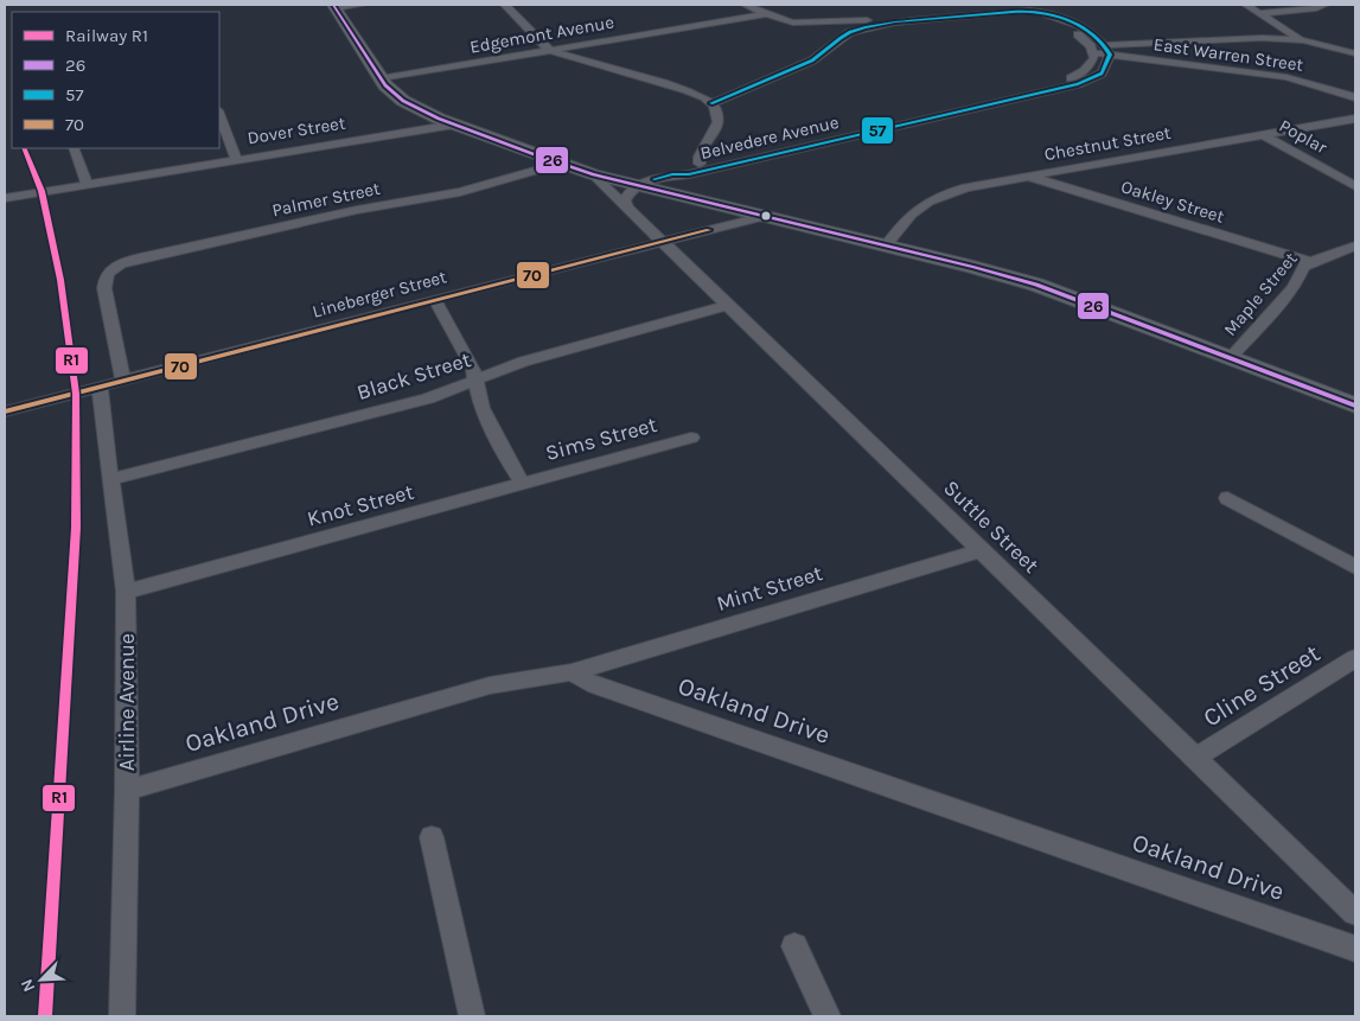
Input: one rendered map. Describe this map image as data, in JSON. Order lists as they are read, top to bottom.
{
  "streets": {
    "street": [
      "Edgemont Avenue",
      "East Warren Street",
      "Dover Street",
      "Poplar",
      "Belvedere Avenue",
      "Chestnut Street",
      "Palmer Street",
      "Oakley Street",
      "Lineberger Street",
      "Maple Street",
      "Black Street",
      "Sims Street",
      "Knot Street",
      "Suttle Street",
      "Mint Street",
      "Cline Street",
      "Airline Avenue",
      "Oakland Drive"
    ]
  },
  "crossings": [
    ["East Warren Street", "Belvedere Avenue"],
    ["Poplar", "Chestnut Street"],
    ["Chestnut Street", "Oakley Street"],
    ["Palmer Street", "Lineberger Street"],
    ["Oakley Street", "Maple Street"],
    ["Lineberger Street", "Suttle Street"],
    ["Lineberger Street", "Airline Avenue"],
    ["Black Street", "Suttle Street"],
    ["Black Street", "Airline Avenue"],
    ["Sims Street", "Knot Street"],
    ["Knot Street", "Airline Avenue"],
    ["Suttle Street", "Mint Street"],
    ["Suttle Street", "Cline Street"],
    ["Mint Street", "Oakland Drive"],
    ["Airline Avenue", "Oakland Drive"]
  ],
  "lines": [
    "transit line 26",
    "transit line 57",
    "rail line R1",
    "transit line 70"
  ],
  "legend": [
    "Railway R1",
    "26",
    "57",
    "70"
  ],
  "north": "bottom left"
}
